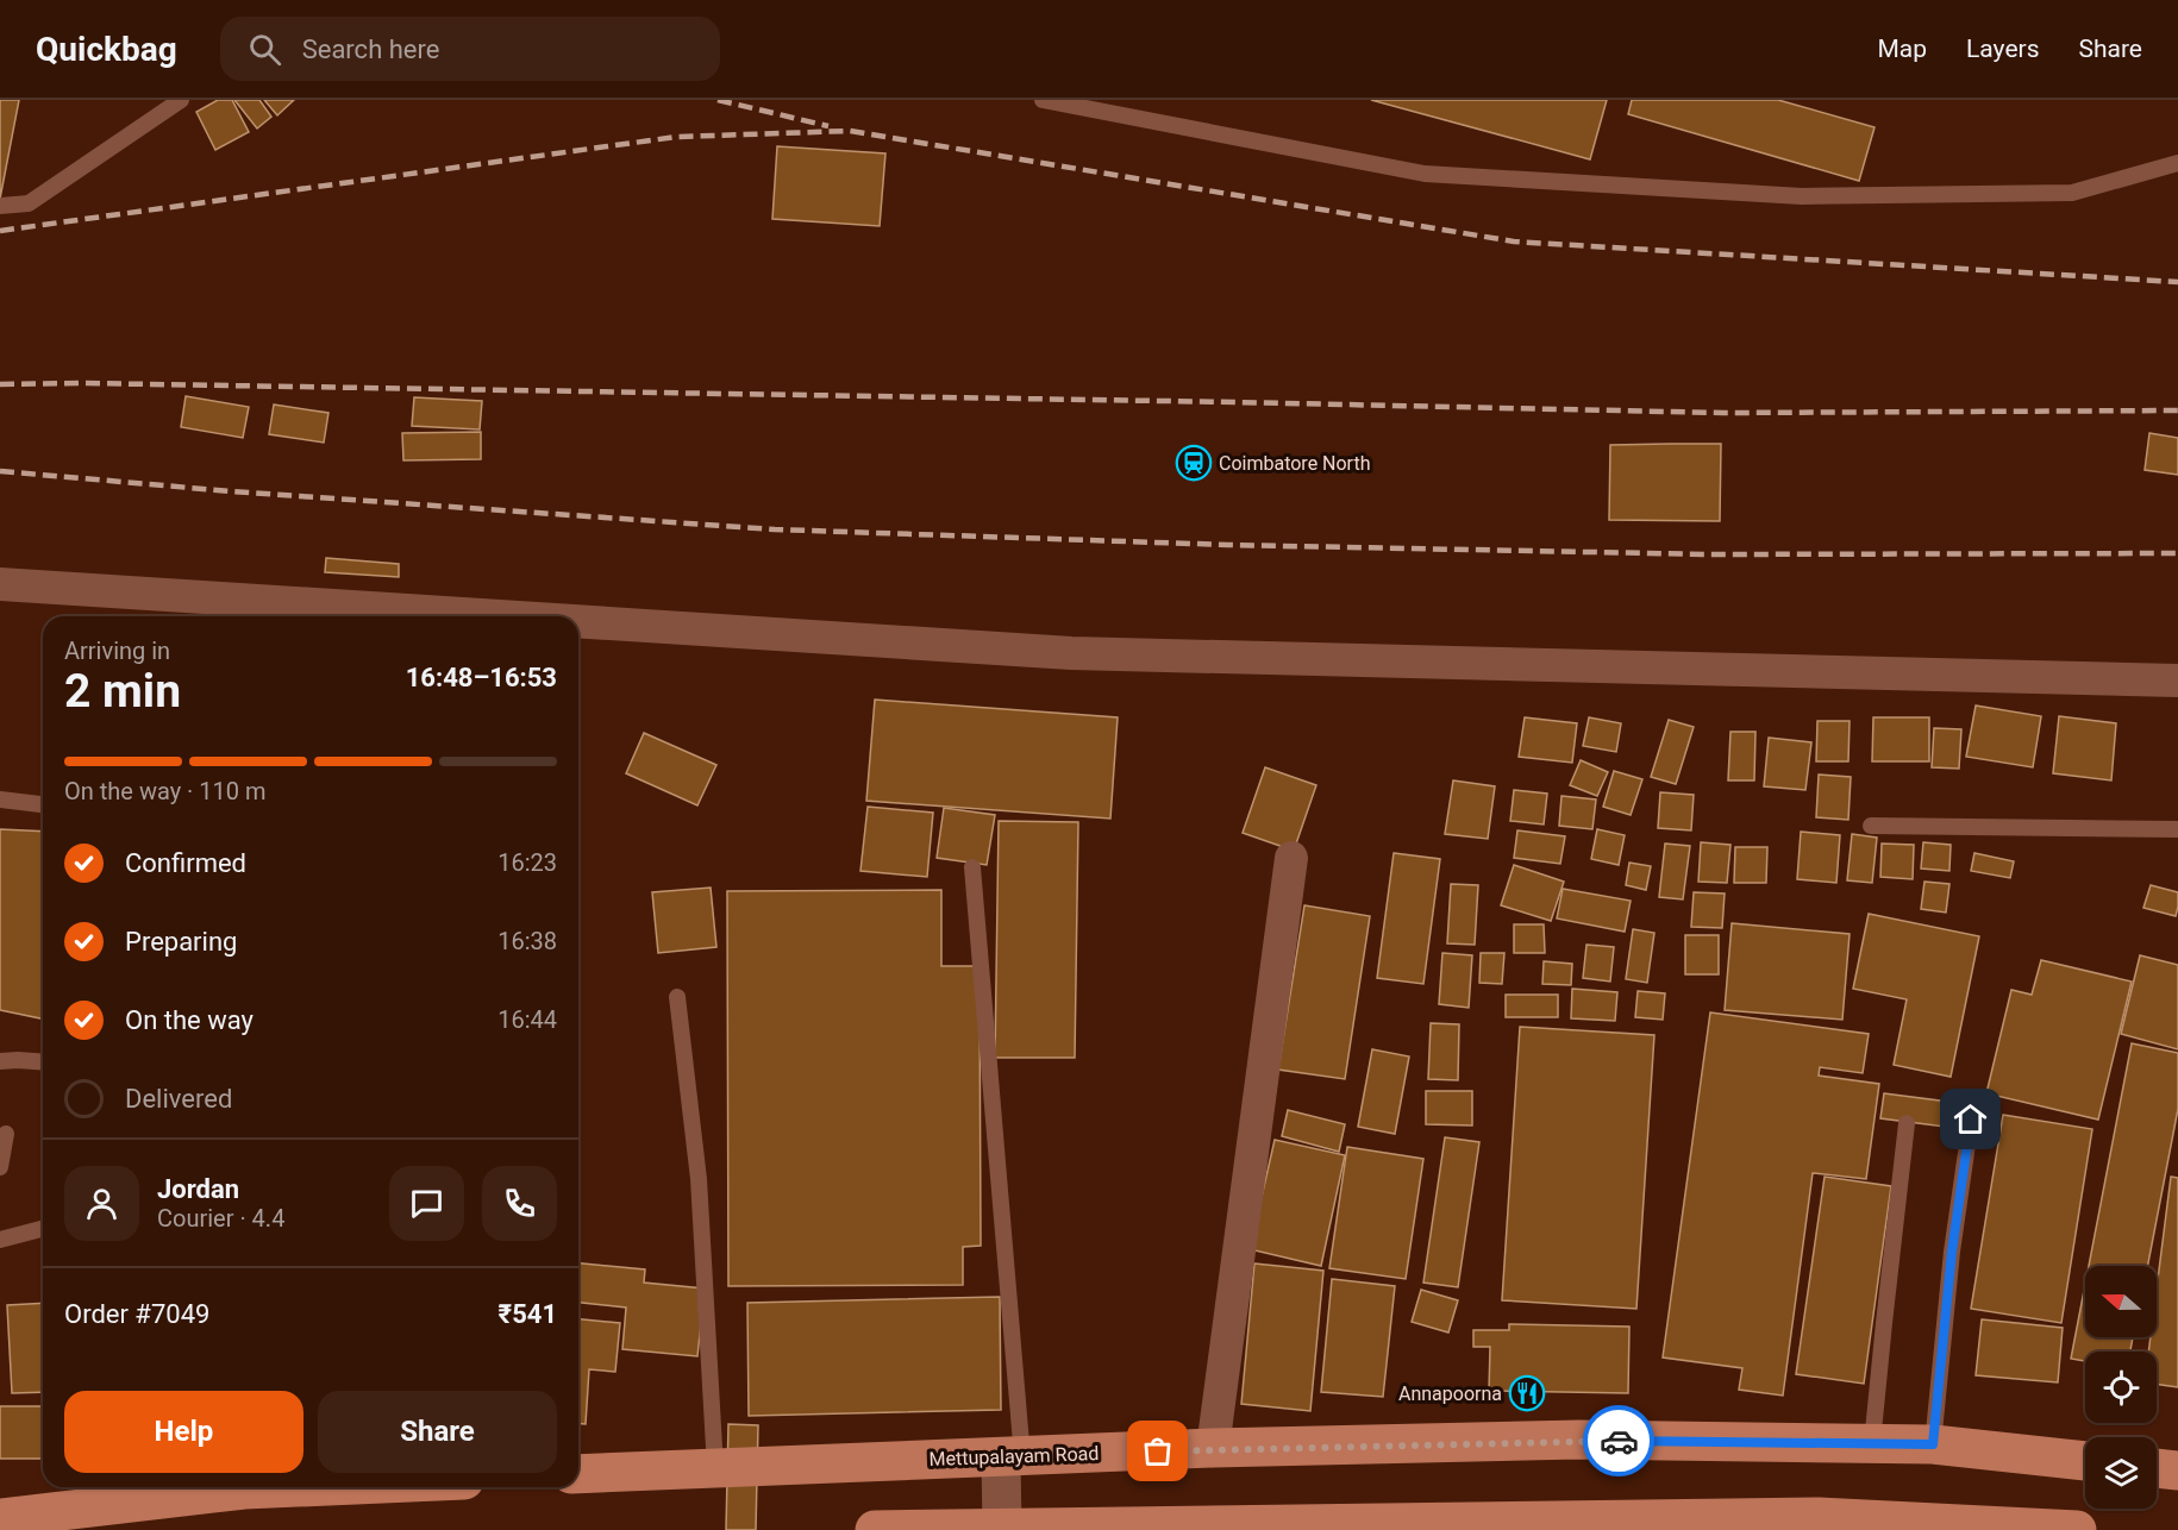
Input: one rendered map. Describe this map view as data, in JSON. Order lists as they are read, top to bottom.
{
  "streets": {
    "highway": ["Mettupalayam Road"]
  },
  "places": {
    "station": ["Coimbatore North"],
    "restaurant": ["Annapoorna"]
  },
  "north": "left",
  "page": {
    "header": "Quickbag",
    "search": "Search here",
    "nav": ["Map", "Layers", "Share"],
    "heading": ["2 min", "Arriving in", "16:48–16:53"],
    "panel": [
      "Jordan",
      "Courier · 4.4",
      "Order #7049",
      "₹541"
    ],
    "bar": "On the way · 110 m",
    "list": [
      ["Confirmed", "16:23"],
      ["Preparing", "16:38"],
      ["On the way", "16:44"],
      "Delivered"
    ],
    "buttons": ["Help", "Share"]
  }
}
